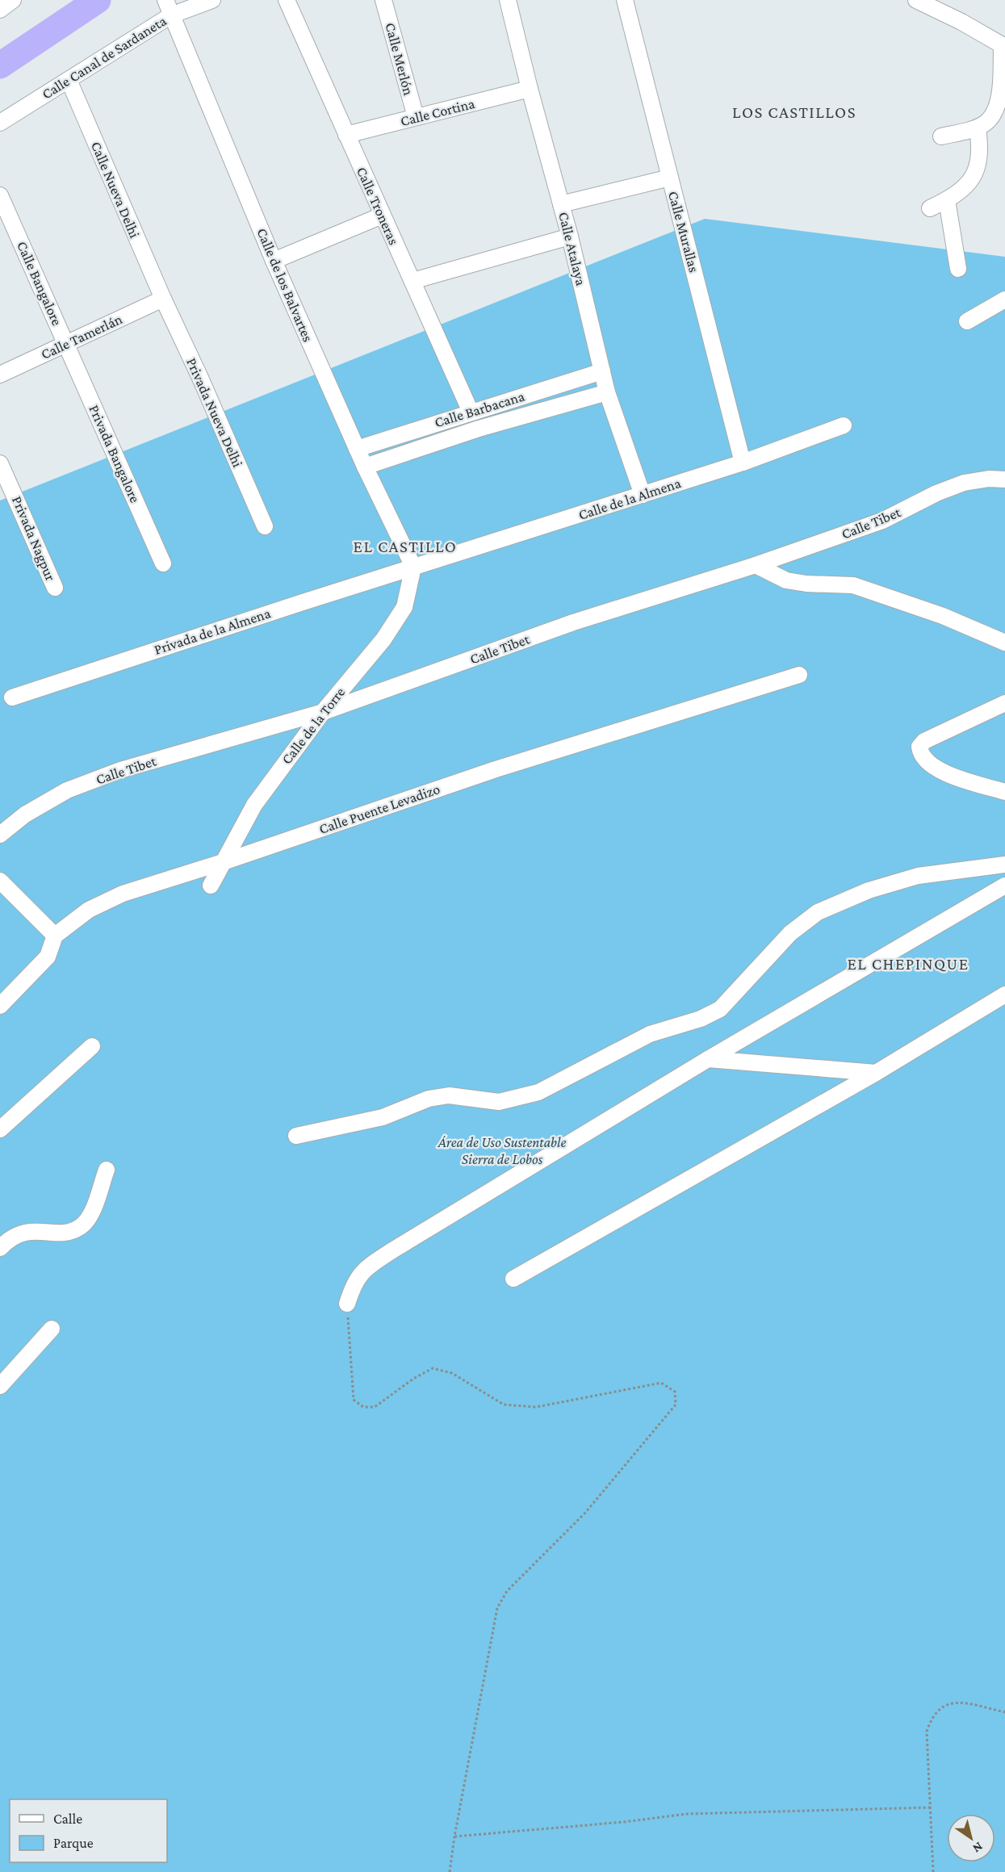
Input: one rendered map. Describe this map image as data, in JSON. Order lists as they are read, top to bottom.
{
  "streets": {
    "street": [
      "Calle Canal de Sardaneta",
      "Calle Merlón",
      "Calle Cortina",
      "Calle Nueva Delhi",
      "Calle Troneras",
      "Calle Murallas",
      "Calle Atalaya",
      "Calle Bangalore",
      "Calle de los Balvartes",
      "Calle Tamerlán",
      "Calle Barbacana",
      "Privada Nueva Delhi",
      "Privada Bangalore",
      "Calle de la Almena",
      "Calle Tibet",
      "Privada Nagpur",
      "Privada de la Almena",
      "Calle de la Torre",
      "Calle Puente Levadizo"
    ]
  },
  "crossings": [
    ["Calle Canal de Sardaneta", "Calle Nueva Delhi"],
    ["Calle Canal de Sardaneta", "Calle de los Balvartes"],
    ["Calle Merlón", "Calle Cortina"],
    ["Calle Cortina", "Calle Troneras"],
    ["Calle Cortina", "Calle Atalaya"],
    ["Calle Nueva Delhi", "Calle Tamerlán"],
    ["Calle Nueva Delhi", "Privada Nueva Delhi"],
    ["Calle Troneras", "Calle Barbacana"],
    ["Calle Murallas", "Calle de la Almena"],
    ["Calle Atalaya", "Calle Barbacana"],
    ["Calle Atalaya", "Calle de la Almena"],
    ["Calle Bangalore", "Calle Tamerlán"],
    ["Calle Bangalore", "Privada Bangalore"],
    ["Calle de los Balvartes", "Calle Barbacana"],
    ["Calle de los Balvartes", "Calle de la Almena"],
    ["Calle de los Balvartes", "Privada de la Almena"],
    ["Calle de los Balvartes", "Calle de la Torre"],
    ["Calle Tamerlán", "Privada Nueva Delhi"],
    ["Calle Tamerlán", "Privada Bangalore"],
    ["Calle de la Almena", "Privada de la Almena"],
    ["Calle de la Almena", "Calle de la Torre"],
    ["Calle Tibet", "Calle de la Torre"],
    ["Privada de la Almena", "Calle de la Torre"],
    ["Calle de la Torre", "Calle Puente Levadizo"]
  ],
  "districts": ["LOS CASTILLOS", "EL CASTILLO", "EL CHEPINQUE"],
  "parks": ["Área de Uso Sustentable Sierra de Lobos"],
  "legend": ["Calle", "Parque"],
  "north": "bottom right"
}
